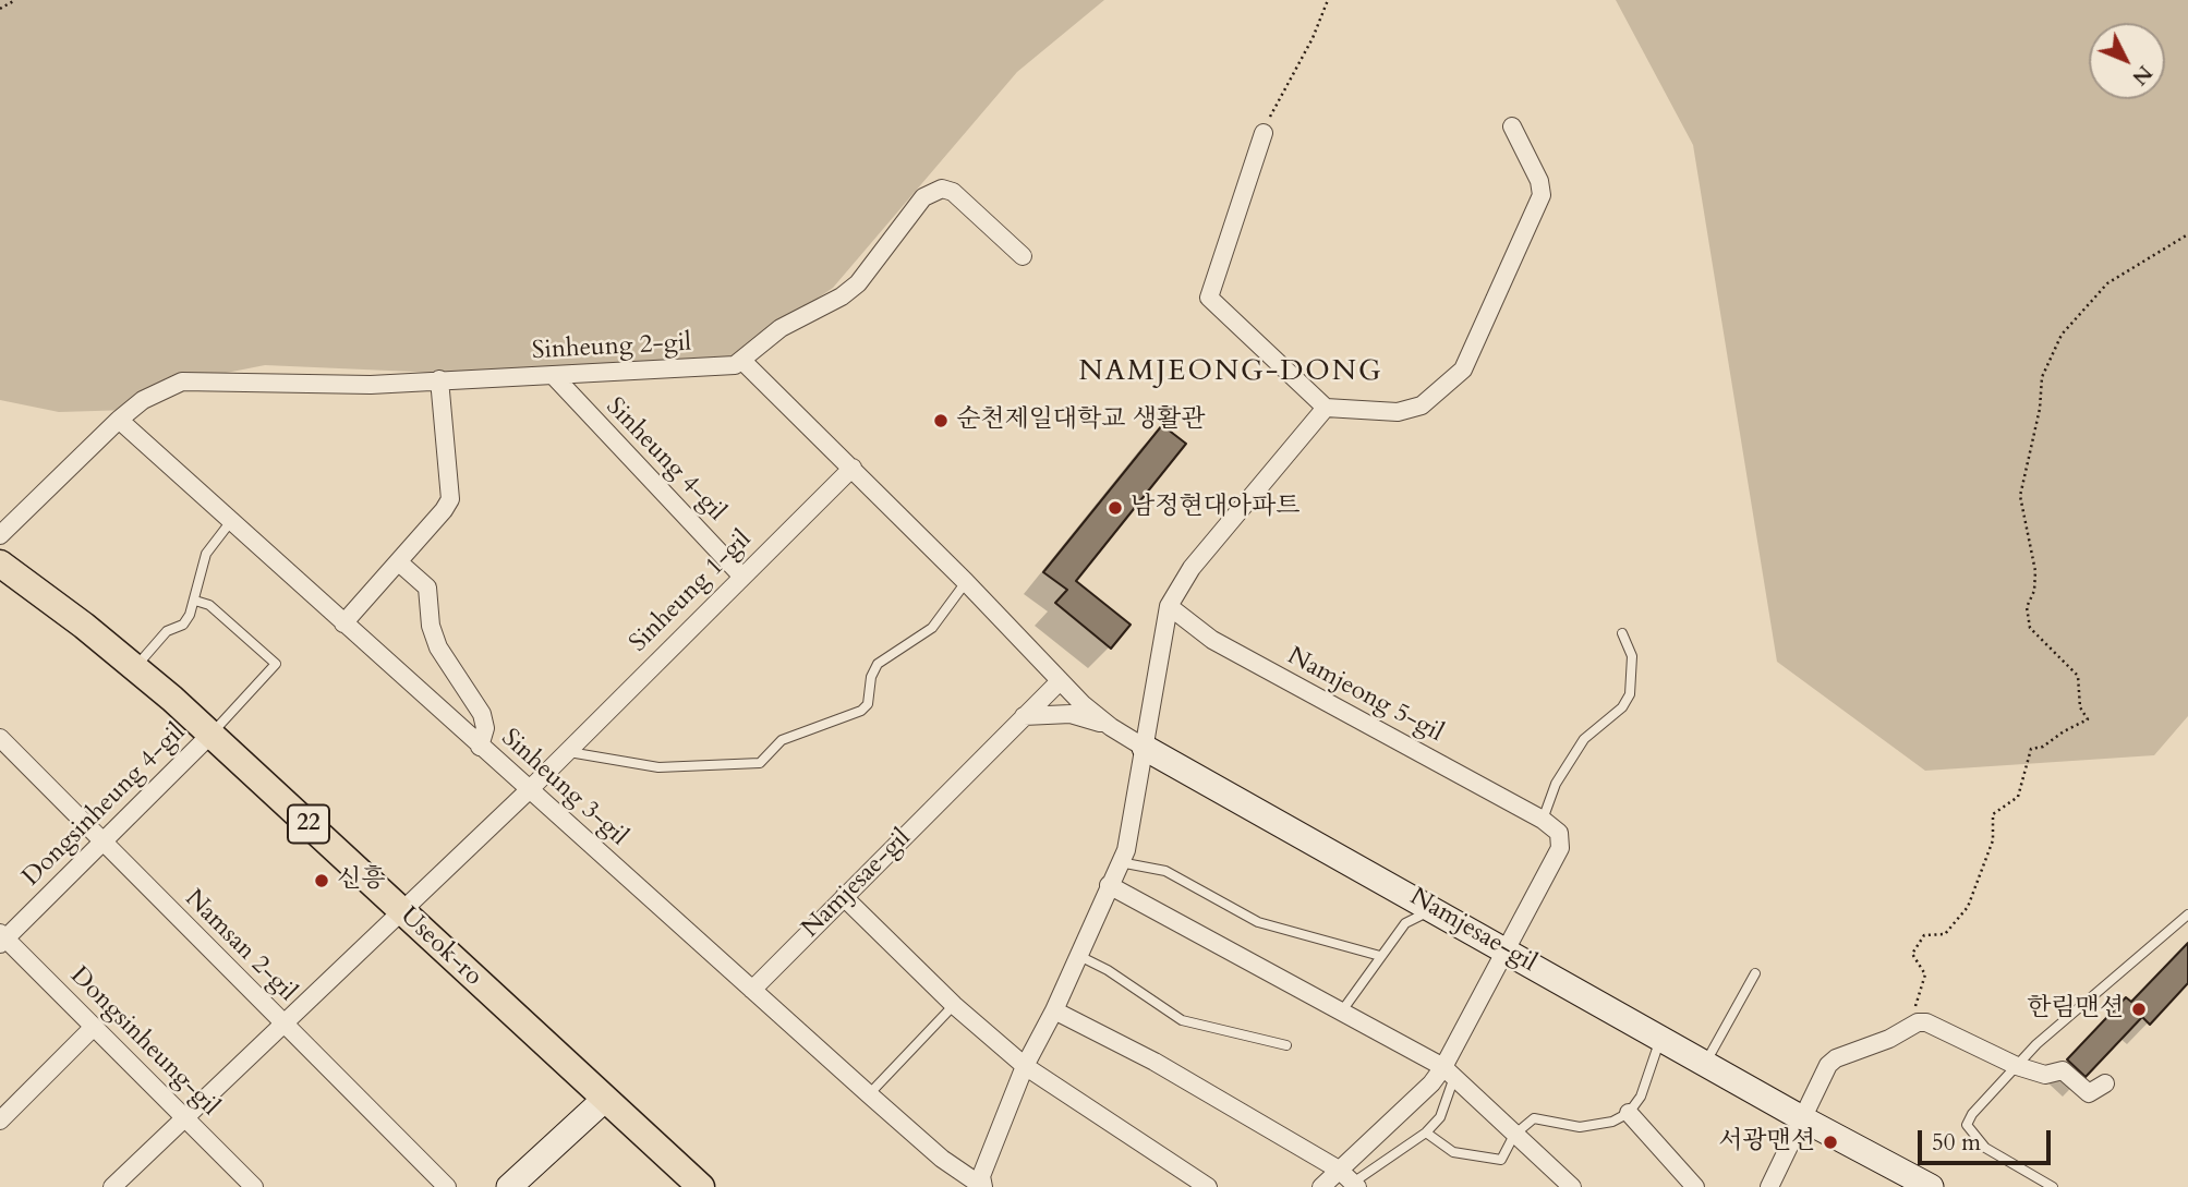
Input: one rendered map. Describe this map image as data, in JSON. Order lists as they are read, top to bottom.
{
  "streets": {
    "main road": ["22", "Useok-ro"],
    "street": [
      "Sinheung 2-gil",
      "Sinheung 4-gil",
      "Sinheung 1-gil",
      "Namjeong 5-gil",
      "Sinheung 3-gil",
      "Dongsinheung 4-gil",
      "Namjesae-gil",
      "Namsan 2-gil",
      "Dongsinheung-gil"
    ]
  },
  "crossings": [
    ["Sinheung 2-gil", "Sinheung 4-gil"],
    ["Sinheung 2-gil", "Sinheung 3-gil"],
    ["Sinheung 4-gil", "Sinheung 1-gil"],
    ["Sinheung 1-gil", "Sinheung 3-gil"],
    ["Sinheung 1-gil", "Namsan 2-gil"],
    ["Sinheung 1-gil", "Useok-ro"],
    ["Sinheung 1-gil", "Dongsinheung-gil"],
    ["Sinheung 3-gil", "Namjesae-gil"],
    ["Dongsinheung 4-gil", "Namsan 2-gil"],
    ["Dongsinheung 4-gil", "Useok-ro"],
    ["Dongsinheung 4-gil", "Dongsinheung-gil"]
  ],
  "districts": ["NAMJEONG-DONG"],
  "places": [
    "순천제일대학교 생활관",
    "남정현대아파트",
    "신흥",
    "한림맨션",
    "서광맨션"
  ],
  "scale_bar": "50 m",
  "north": "bottom right"
}
